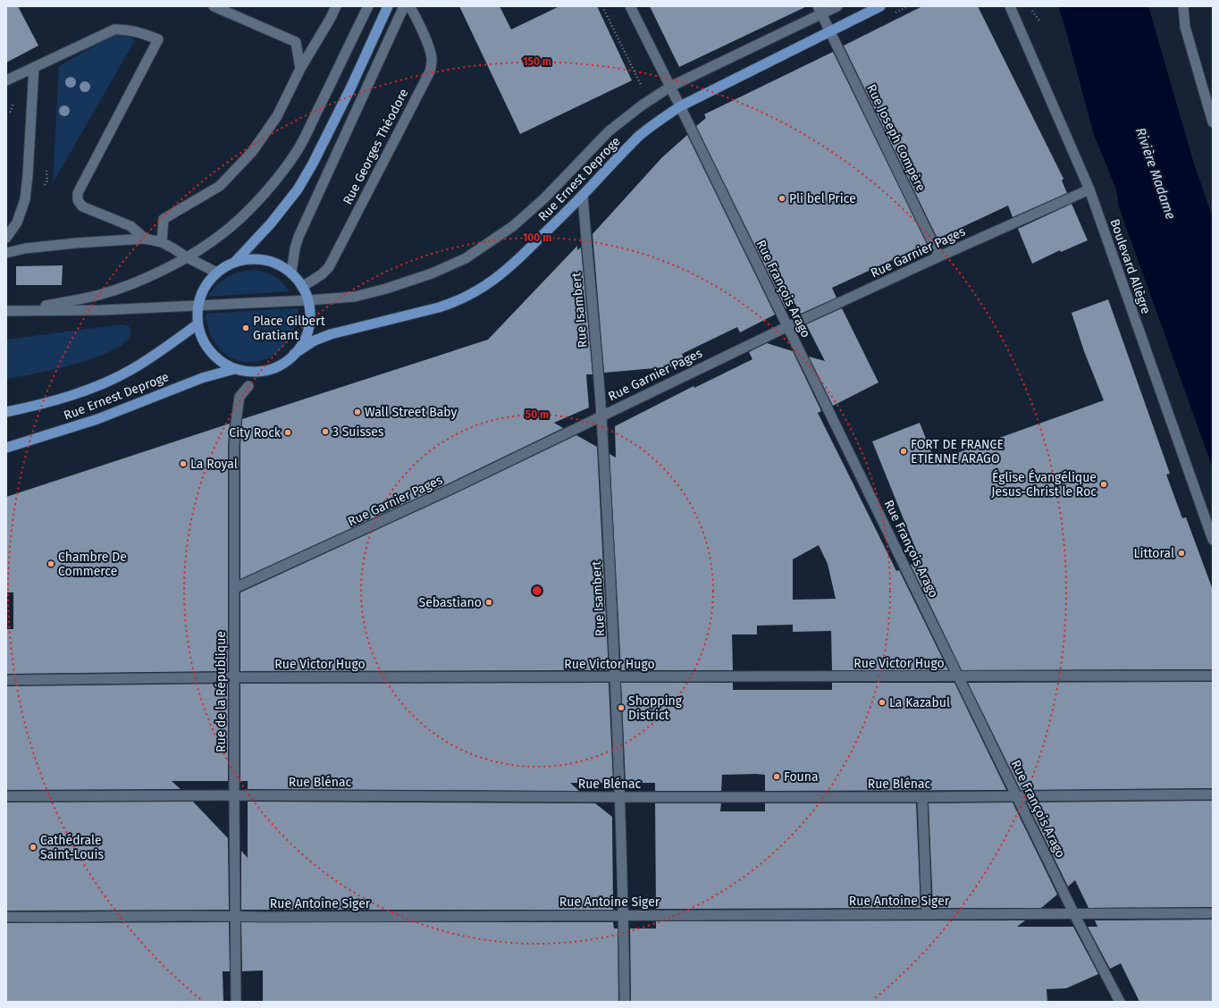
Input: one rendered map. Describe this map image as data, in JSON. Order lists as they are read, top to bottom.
{
  "streets": {
    "main road": ["Rue Ernest Deproge"],
    "street": [
      "Rue Joseph Compère",
      "Rue Georges Théodore",
      "Rue Garnier Pages",
      "Boulevard Allègre",
      "Rue François Arago",
      "Rue Isambert",
      "Rue Victor Hugo",
      "Rue de la République",
      "Rue Blénac",
      "Rue Antoine Siger"
    ]
  },
  "crossings": [
    ["Rue Joseph Compère", "Rue Ernest Deproge"],
    ["Rue Joseph Compère", "Rue Garnier Pages"],
    ["Rue Ernest Deproge", "Rue François Arago"],
    ["Rue Ernest Deproge", "Rue Isambert"],
    ["Rue Garnier Pages", "Boulevard Allègre"],
    ["Rue Garnier Pages", "Rue François Arago"],
    ["Rue Garnier Pages", "Rue Isambert"],
    ["Rue Garnier Pages", "Rue de la République"],
    ["Rue François Arago", "Rue Victor Hugo"],
    ["Rue François Arago", "Rue Blénac"],
    ["Rue François Arago", "Rue Antoine Siger"],
    ["Rue Isambert", "Rue Victor Hugo"],
    ["Rue Isambert", "Rue Blénac"],
    ["Rue Isambert", "Rue Antoine Siger"],
    ["Rue Victor Hugo", "Rue de la République"],
    ["Rue de la République", "Rue Blénac"],
    ["Rue de la République", "Rue Antoine Siger"]
  ],
  "water": ["Rivière Madame"],
  "places": [
    "Pli bel Price",
    "Place Gilbert Gratiant",
    "Wall Street Baby",
    "3 Suisses",
    "City Rock",
    "FORT DE FRANCE ETIENNE ARAGO",
    "La Royal",
    "Église Évangélique Jesus-Christ le Roc",
    "Littoral",
    "Chambre De Commerce",
    "Sebastiano",
    "La Kazabul",
    "Shopping District",
    "Founa",
    "Cathédrale Saint-Louis"
  ],
  "rings": ["150 m", "100 m", "50 m"]
}
